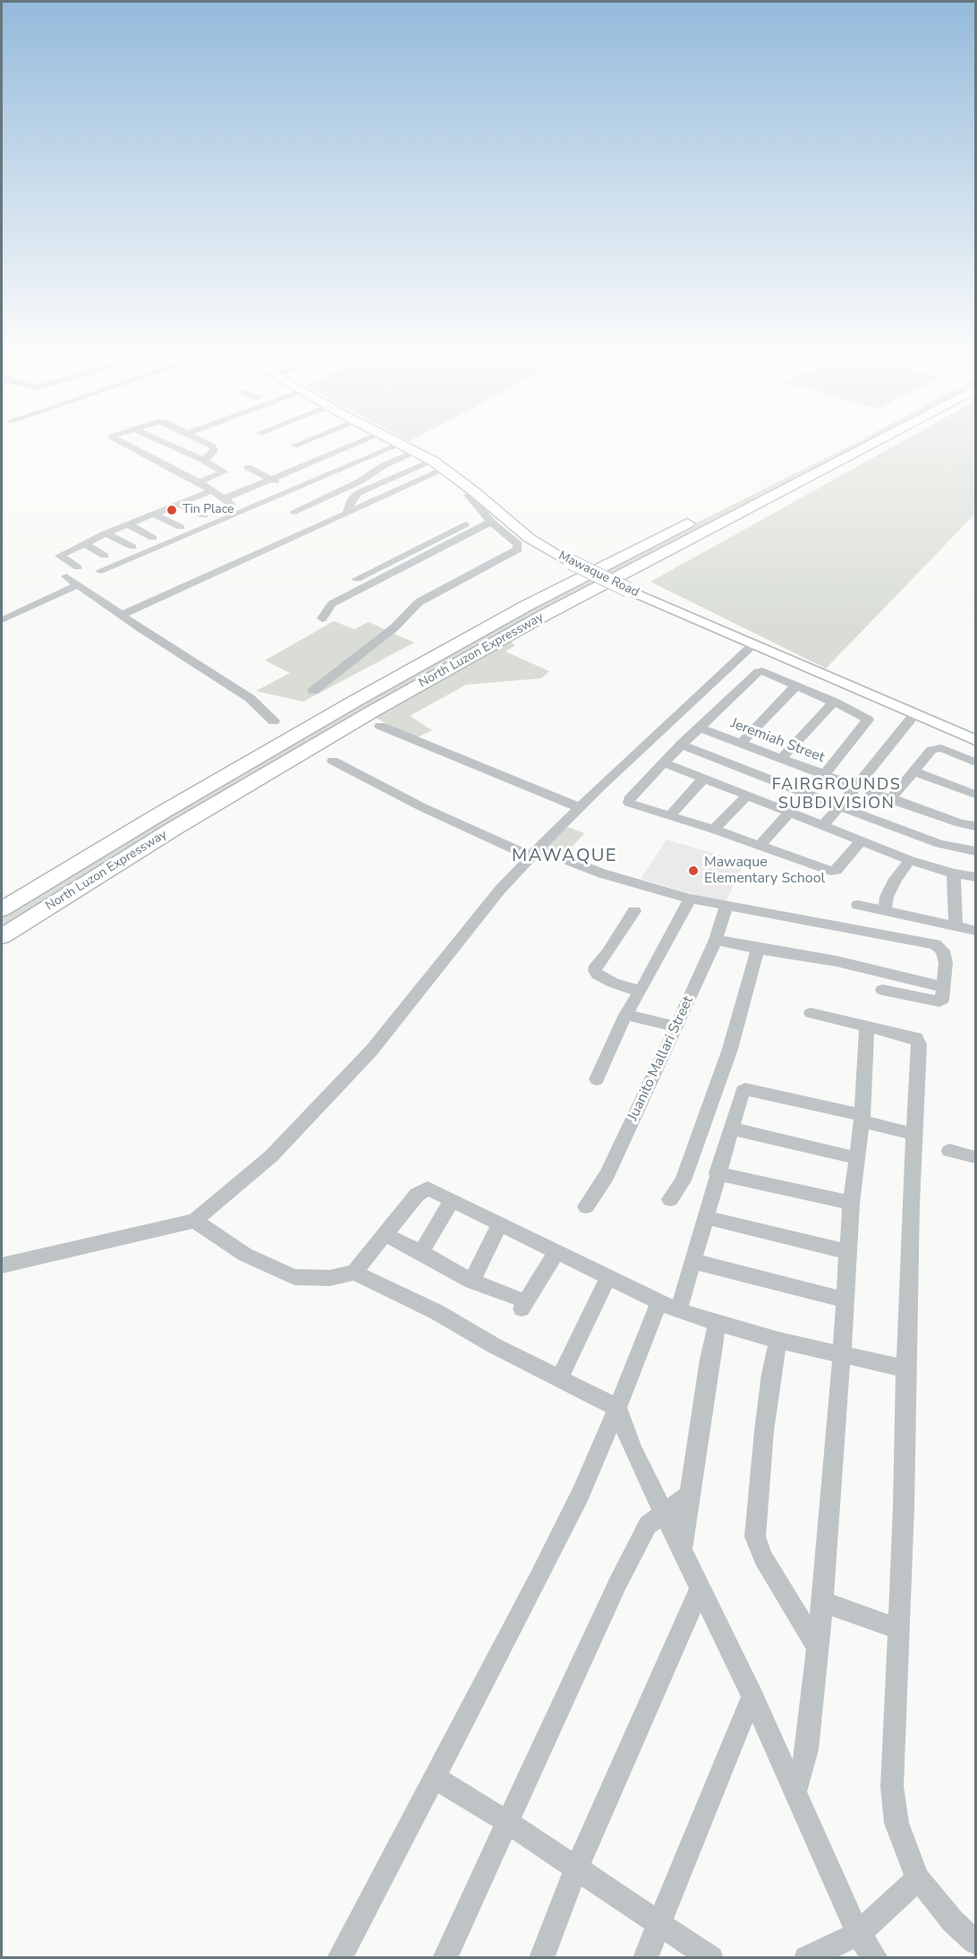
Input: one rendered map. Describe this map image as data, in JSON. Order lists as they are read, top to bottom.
{
  "streets": {
    "highway": ["North Luzon Expressway"],
    "main road": ["Mawaque Road"],
    "street": ["Jeremiah Street", "Juanito Mallari Street"]
  },
  "districts": ["FAIRGROUNDS SUBDIVISION", "MAWAQUE"],
  "places": ["Tin Place", "Mawaque Elementary School"]
}
